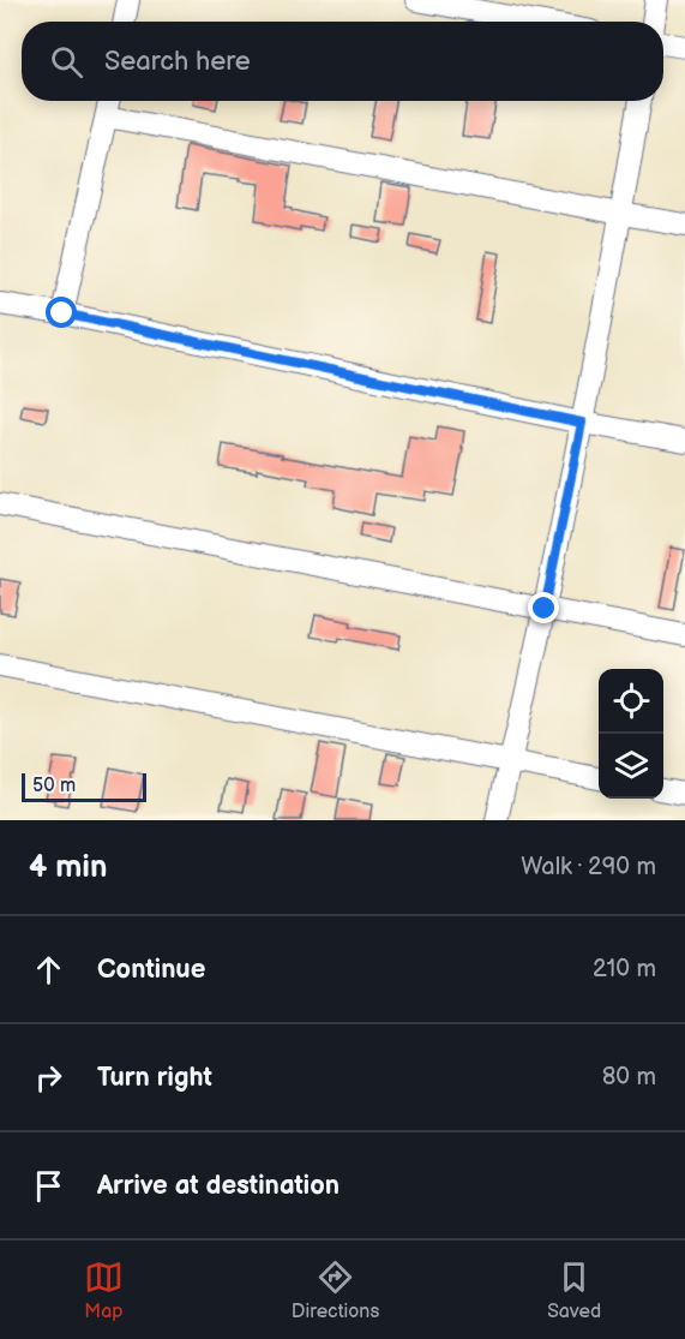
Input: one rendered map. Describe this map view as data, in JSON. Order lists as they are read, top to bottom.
{
  "scale_bar": "50 m",
  "page": {
    "search": "Search here",
    "scale": "50 m",
    "heading": ["4 min", "Walk · 290 m"],
    "list": [
      ["Continue", "210 m"],
      ["Turn right", "80 m"],
      "Arrive at destination"
    ],
    "nav": ["Map", "Directions", "Saved"]
  }
}
